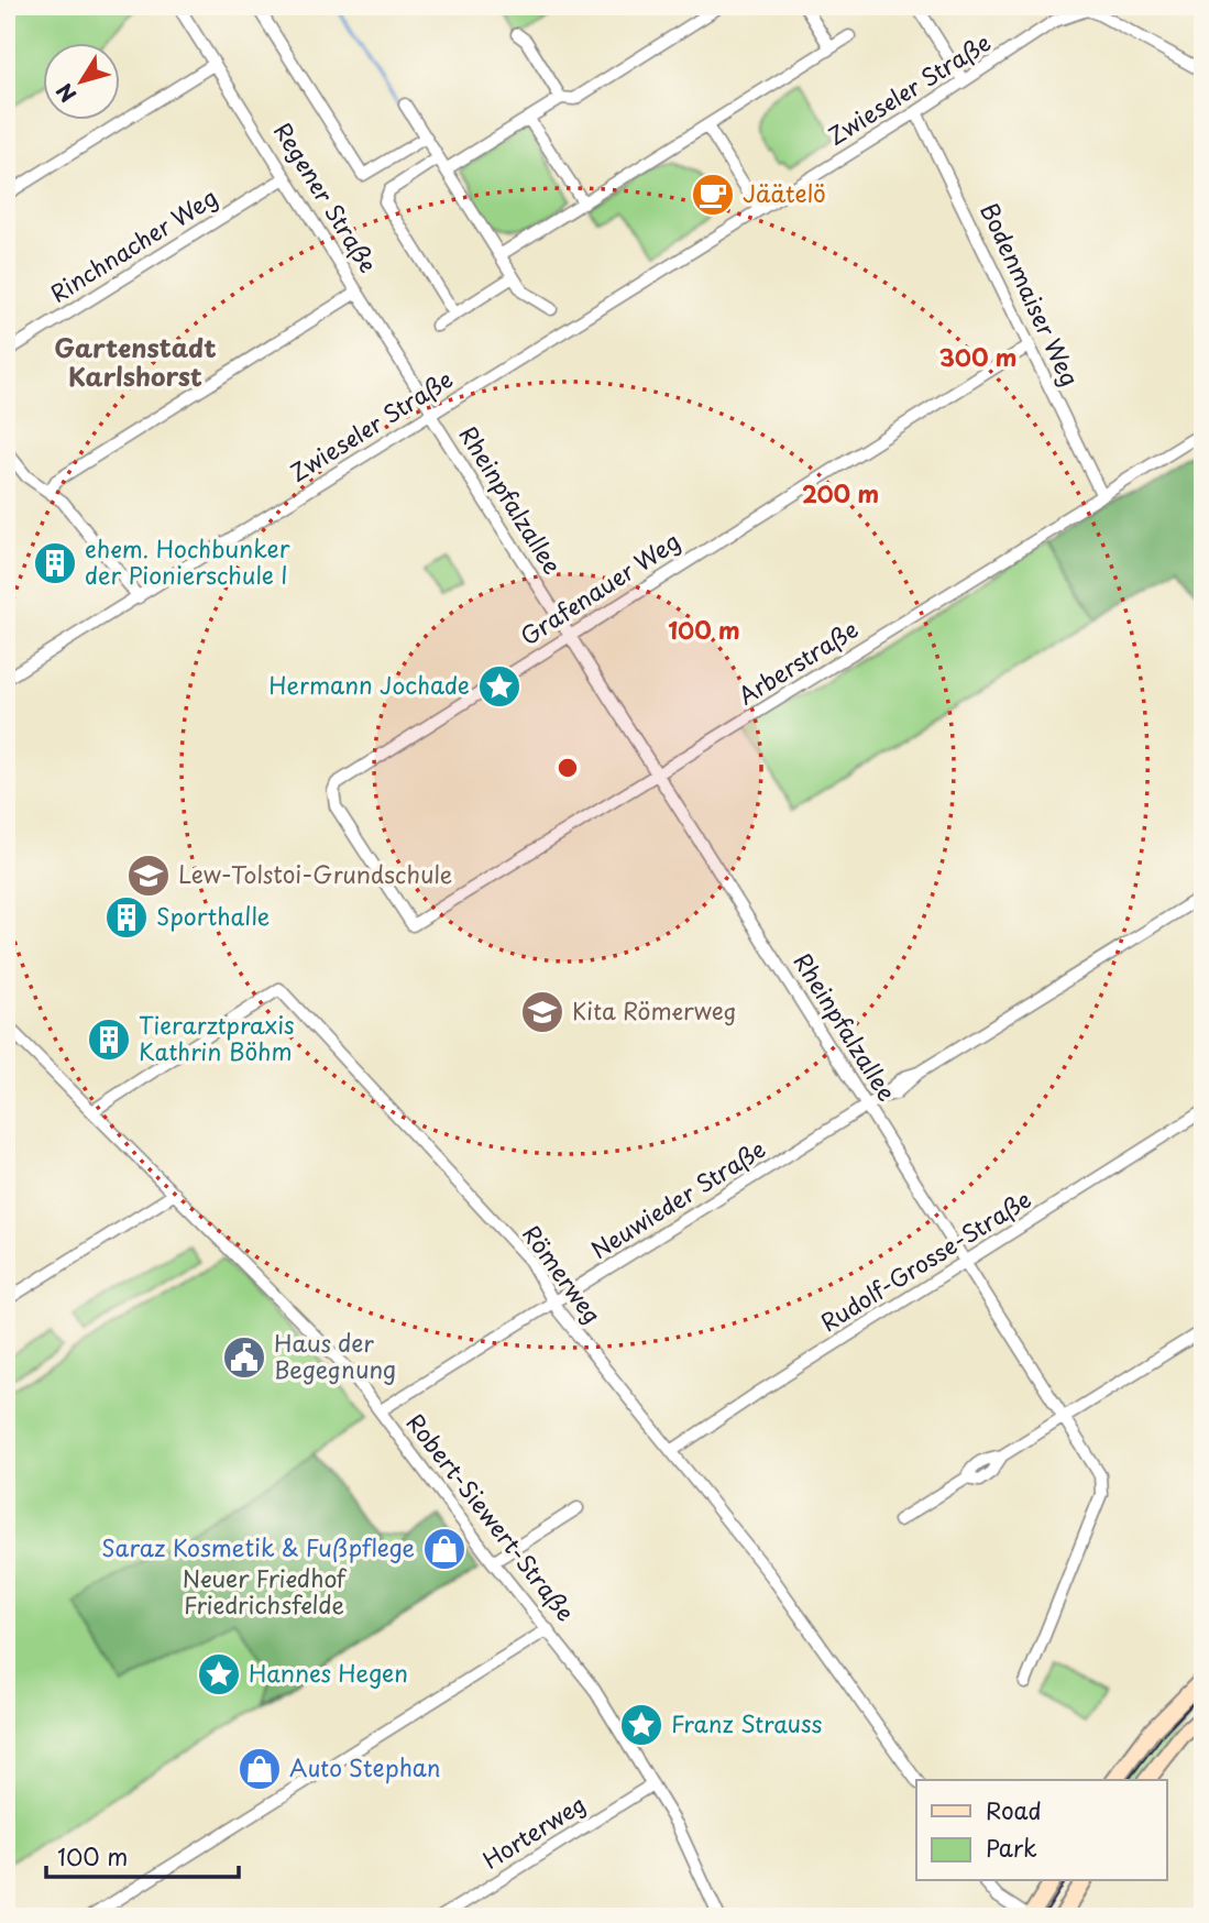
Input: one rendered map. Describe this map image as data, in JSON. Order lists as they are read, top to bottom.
{
  "streets": {
    "street": [
      "Zwieseler Straße",
      "Regener Straße",
      "Rinchnacher Weg",
      "Bodenmaiser Weg",
      "Rheinpfalzallee",
      "Grafenauer Weg",
      "Arberstraße",
      "Neuwieder Straße",
      "Rudolf-Grosse-Straße",
      "Römerweg",
      "Robert-Siewert-Straße",
      "Horterweg"
    ]
  },
  "crossings": [
    ["Zwieseler Straße", "Regener Straße"],
    ["Zwieseler Straße", "Bodenmaiser Weg"],
    ["Zwieseler Straße", "Rheinpfalzallee"],
    ["Regener Straße", "Rinchnacher Weg"],
    ["Regener Straße", "Rheinpfalzallee"],
    ["Bodenmaiser Weg", "Grafenauer Weg"],
    ["Bodenmaiser Weg", "Arberstraße"],
    ["Rheinpfalzallee", "Grafenauer Weg"],
    ["Rheinpfalzallee", "Arberstraße"],
    ["Rheinpfalzallee", "Neuwieder Straße"],
    ["Rheinpfalzallee", "Rudolf-Grosse-Straße"],
    ["Grafenauer Weg", "Arberstraße"],
    ["Neuwieder Straße", "Römerweg"],
    ["Neuwieder Straße", "Robert-Siewert-Straße"],
    ["Rudolf-Grosse-Straße", "Römerweg"],
    ["Römerweg", "Robert-Siewert-Straße"],
    ["Robert-Siewert-Straße", "Horterweg"]
  ],
  "districts": ["Gartenstadt Karlshorst"],
  "parks": ["Neuer Friedhof Friedrichsfelde"],
  "places": {
    "cafe": ["Jäätelö"],
    "building": ["ehem. Hochbunker der Pionierschule I", "Sporthalle", "Tierarztpraxis Kathrin Böhm"],
    "place": ["Hermann Jochade", "Hannes Hegen", "Franz Strauss"],
    "school or university": ["Lew-Tolstoi-Grundschule", "Kita Römerweg"],
    "public building": ["Haus der Begegnung"],
    "shop": ["Saraz Kosmetik & Fußpflege", "Auto Stephan"]
  },
  "legend": ["Road", "Park"],
  "scale_bar": "100 m",
  "north": "bottom left",
  "rings": ["300 m", "200 m", "100 m"]
}
